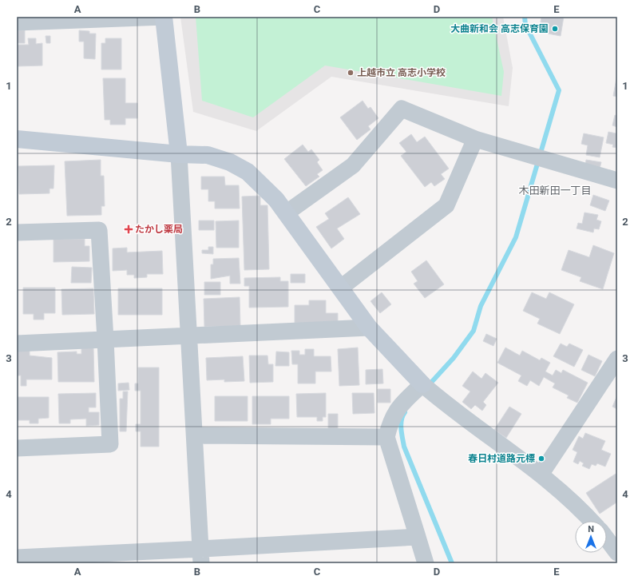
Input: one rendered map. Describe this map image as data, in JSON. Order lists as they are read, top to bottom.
{
  "districts": ["木田新田一丁目"],
  "places": {
    "other": ["大曲新和会 高志保育園", "上越市立 高志小学校", "春日村道路元標"],
    "health": ["たかし薬局"]
  },
  "north": "top",
  "grid": {
    "columns": [
      "A",
      "B",
      "C",
      "D",
      "E"
    ],
    "rows": [
      "1",
      "2",
      "3",
      "4"
    ]
  }
}
